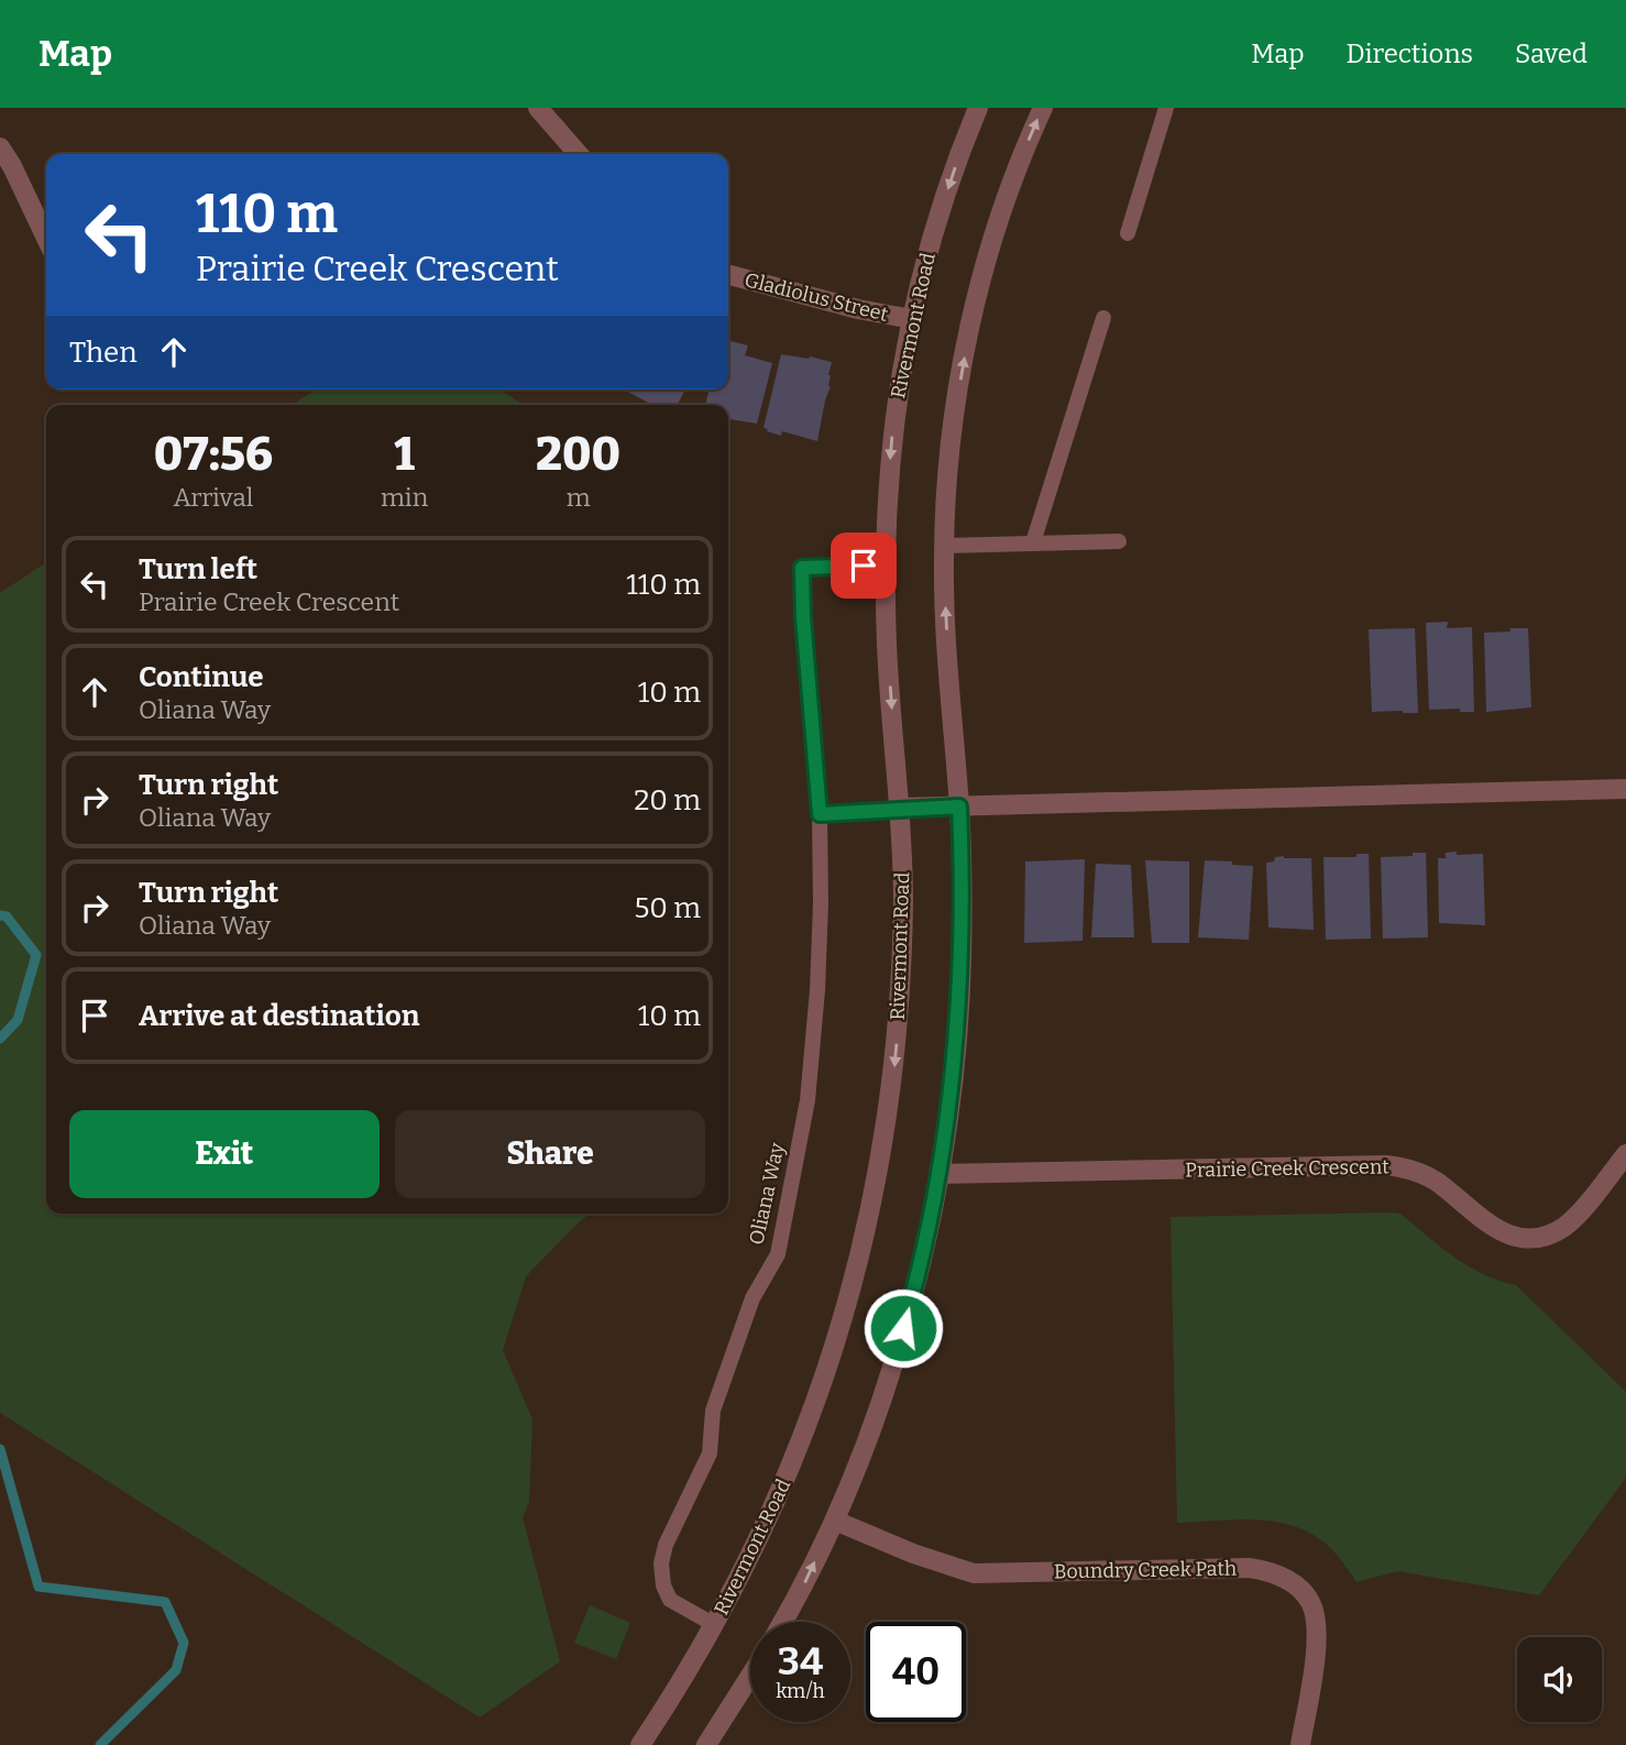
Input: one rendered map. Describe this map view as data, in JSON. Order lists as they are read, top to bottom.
{
  "streets": {
    "street": [
      "Gladiolus Street",
      "Rivermont Road",
      "Prairie Creek Crescent",
      "Boundry Creek Path"
    ],
    "lane": ["Oliana Way"]
  },
  "crossings": [
    ["Gladiolus Street", "Rivermont Road"],
    ["Rivermont Road", "Oliana Way"]
  ],
  "page": {
    "header": "Map",
    "nav": ["Map", "Directions", "Saved"],
    "turn": ["110 m", "Prairie Creek Crescent"],
    "then": "Then",
    "eta": [
      "07:56",
      "Arrival",
      "1",
      "min",
      "200",
      "m"
    ],
    "list": [
      {
        "name": "Turn left",
        "note": "Prairie Creek Crescent",
        "value": "110 m"
      },
      {
        "name": "Continue",
        "note": "Oliana Way",
        "value": "10 m"
      },
      {
        "name": "Turn right",
        "note": "Oliana Way",
        "value": "20 m"
      },
      {
        "name": "Turn right",
        "note": "Oliana Way",
        "value": "50 m"
      },
      {
        "name": "Arrive at destination",
        "value": "10 m"
      }
    ],
    "buttons": ["Exit", "Share"],
    "speed": "34 km/h",
    "limit": "40"
  }
}
